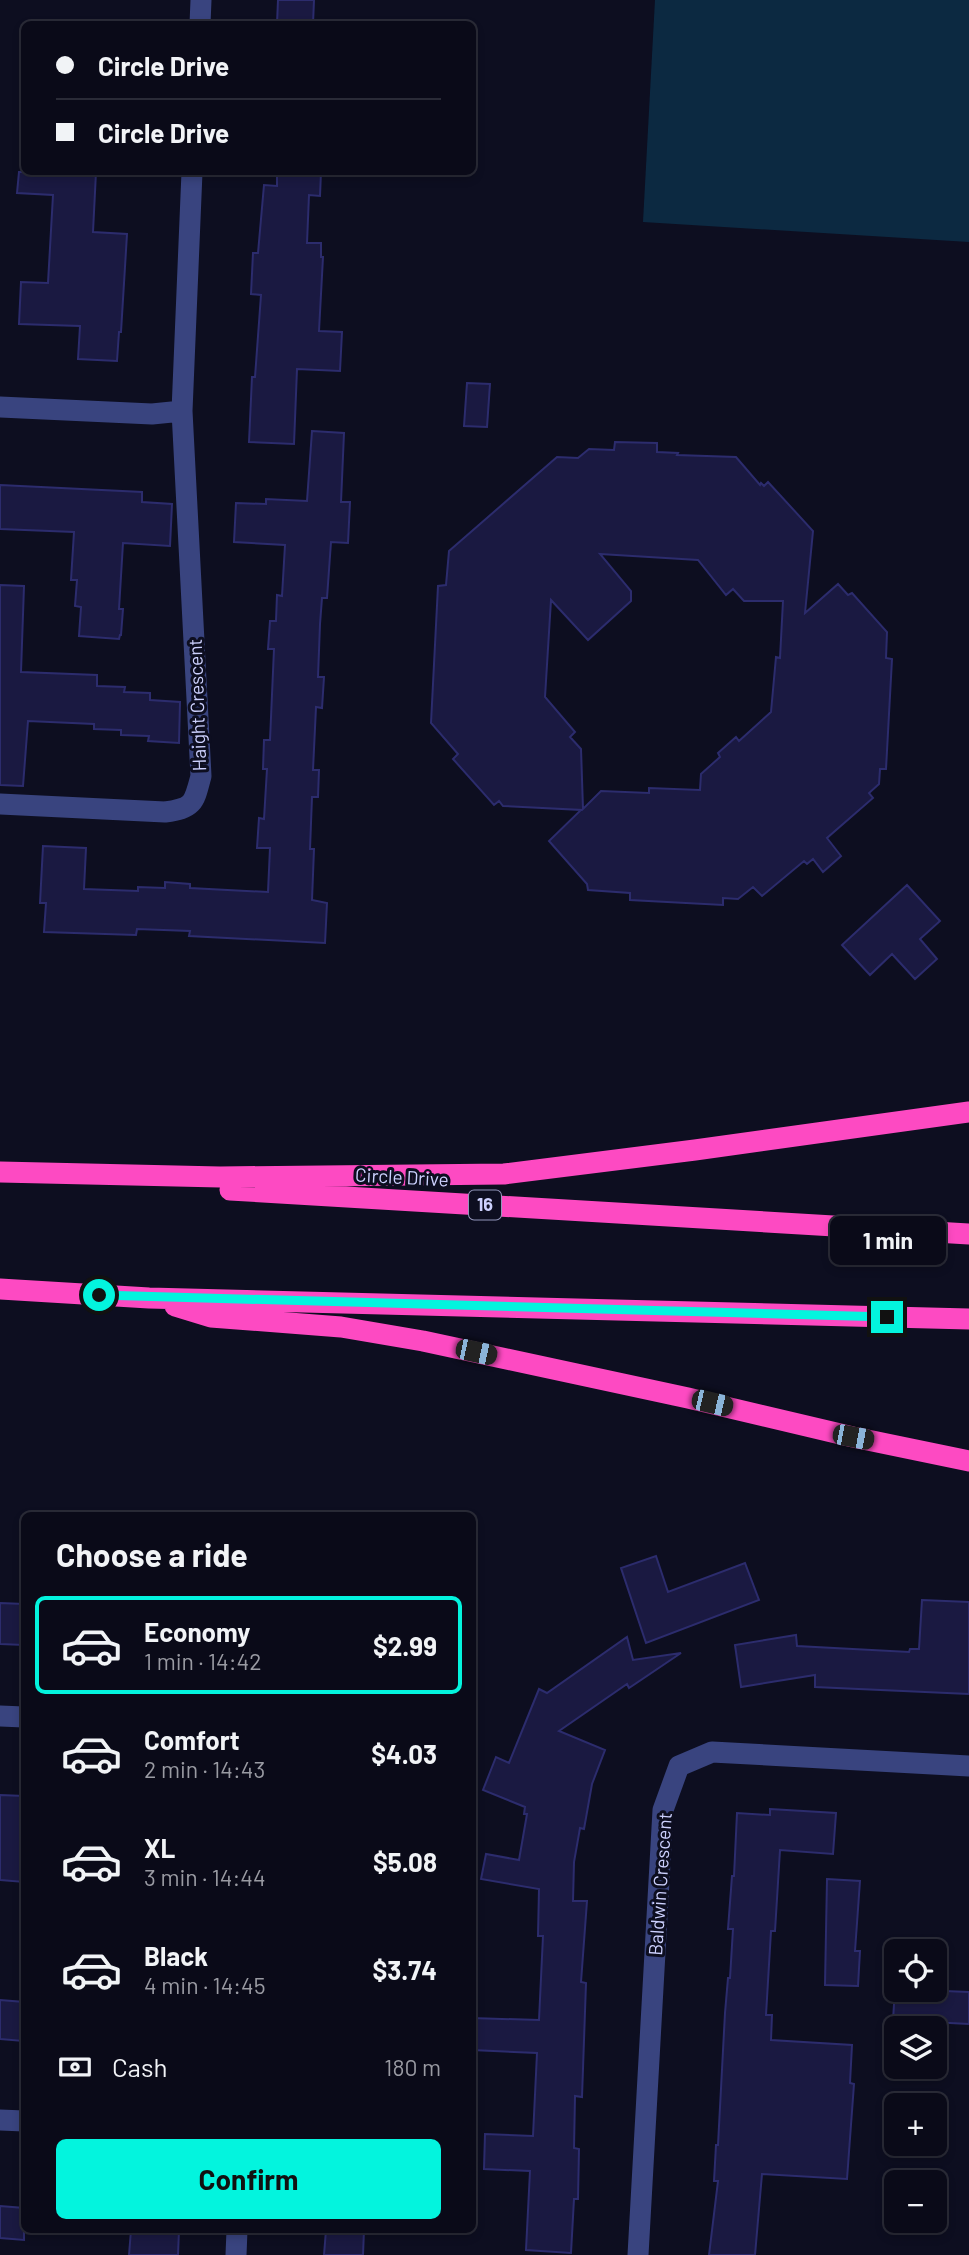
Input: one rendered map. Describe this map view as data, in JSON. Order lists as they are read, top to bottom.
{
  "streets": {
    "highway": ["Circle Drive", "16"],
    "street": ["Haight Crescent", "Baldwin Crescent"]
  },
  "page": {
    "banner": ["Circle Drive", "Circle Drive"],
    "bubble": "1 min",
    "heading": "Choose a ride",
    "list": [
      {
        "name": "Economy",
        "note": "1 min · 14:42",
        "value": "$2.99"
      },
      {
        "name": "Comfort",
        "note": "2 min · 14:43",
        "value": "$4.03"
      },
      {
        "name": "XL",
        "note": "3 min · 14:44",
        "value": "$5.08"
      },
      {
        "name": "Black",
        "note": "4 min · 14:45",
        "value": "$3.74"
      }
    ],
    "map_buttons": ["+", "−"],
    "pay": ["Cash", "180 m"],
    "buttons": "Confirm"
  }
}
